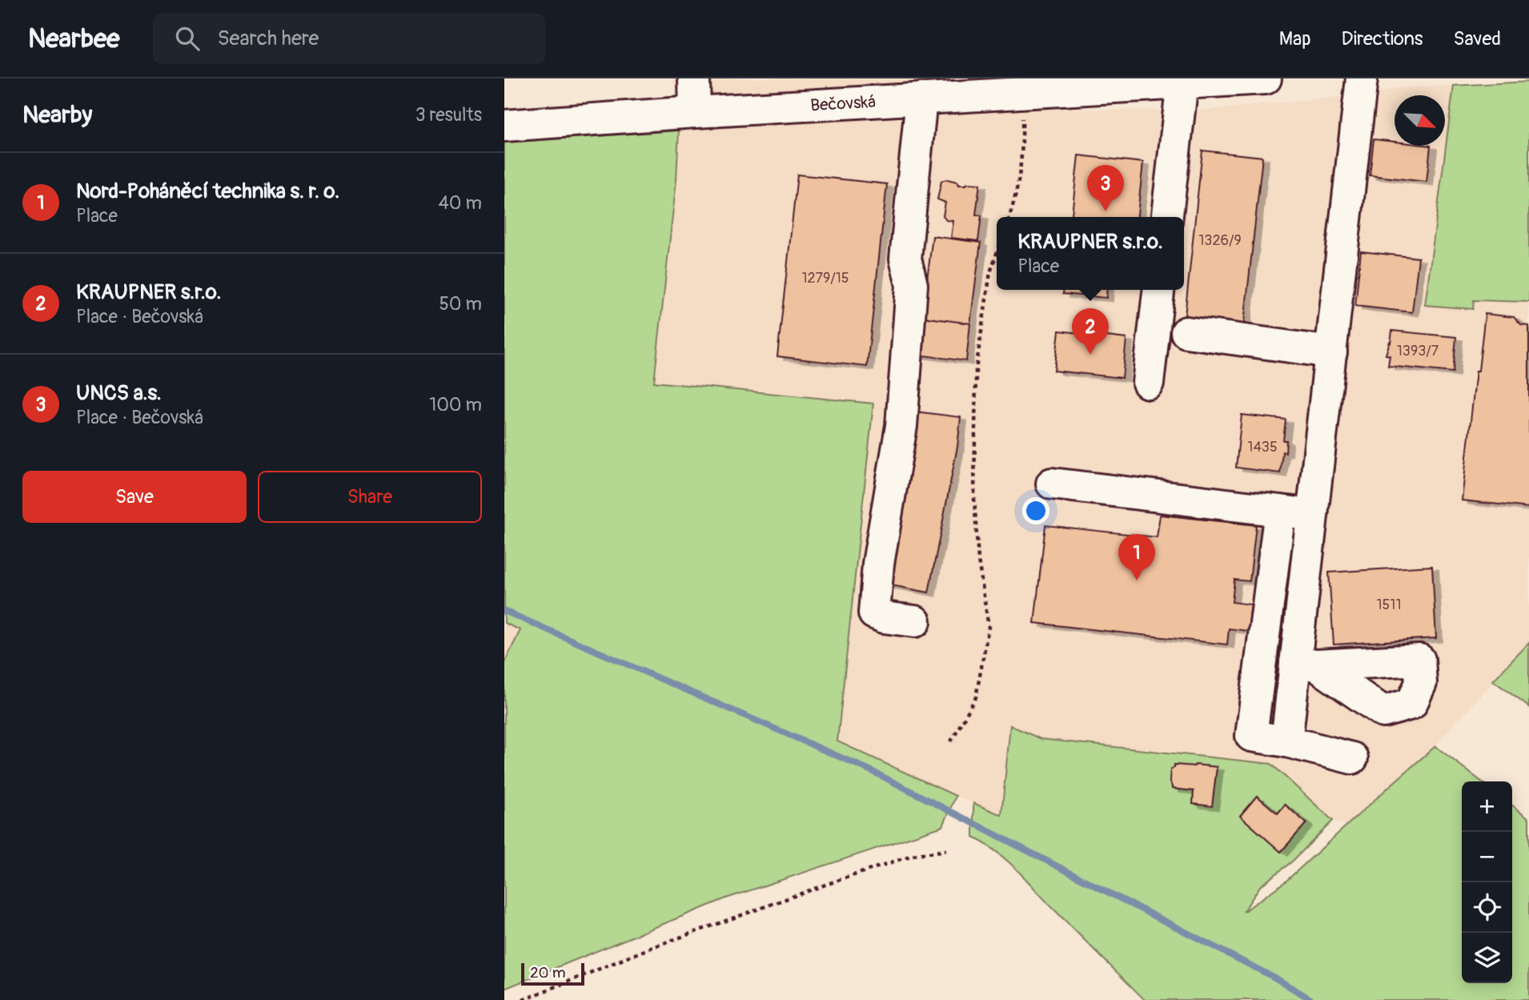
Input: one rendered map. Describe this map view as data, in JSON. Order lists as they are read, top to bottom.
{
  "streets": {
    "street": ["Bečovská"]
  },
  "house_numbers": [
    "1326/9",
    "1279/15",
    "1393/7",
    "1435",
    "1511"
  ],
  "scale_bar": "20 m",
  "north": "bottom right",
  "page": {
    "header": "Nearbee",
    "search": "Search here",
    "nav": ["Map", "Directions", "Saved"],
    "heading": ["Nearby", "3 results"],
    "list": [
      {
        "mark": "1",
        "name": "Nord-Poháněcí technika s. r. o.",
        "note": "Place",
        "value": "40 m"
      },
      {
        "mark": "2",
        "name": "KRAUPNER s.r.o.",
        "note": "Place · Bečovská",
        "value": "50 m"
      },
      {
        "mark": "3",
        "name": "UNCS a.s.",
        "note": "Place · Bečovská",
        "value": "100 m"
      }
    ],
    "pins": ["3", "2", "1"],
    "popup": ["KRAUPNER s.r.o.", "Place"],
    "buttons": ["Save", "Share"],
    "map_buttons": ["+", "−"],
    "scale": "20 m"
  }
}
